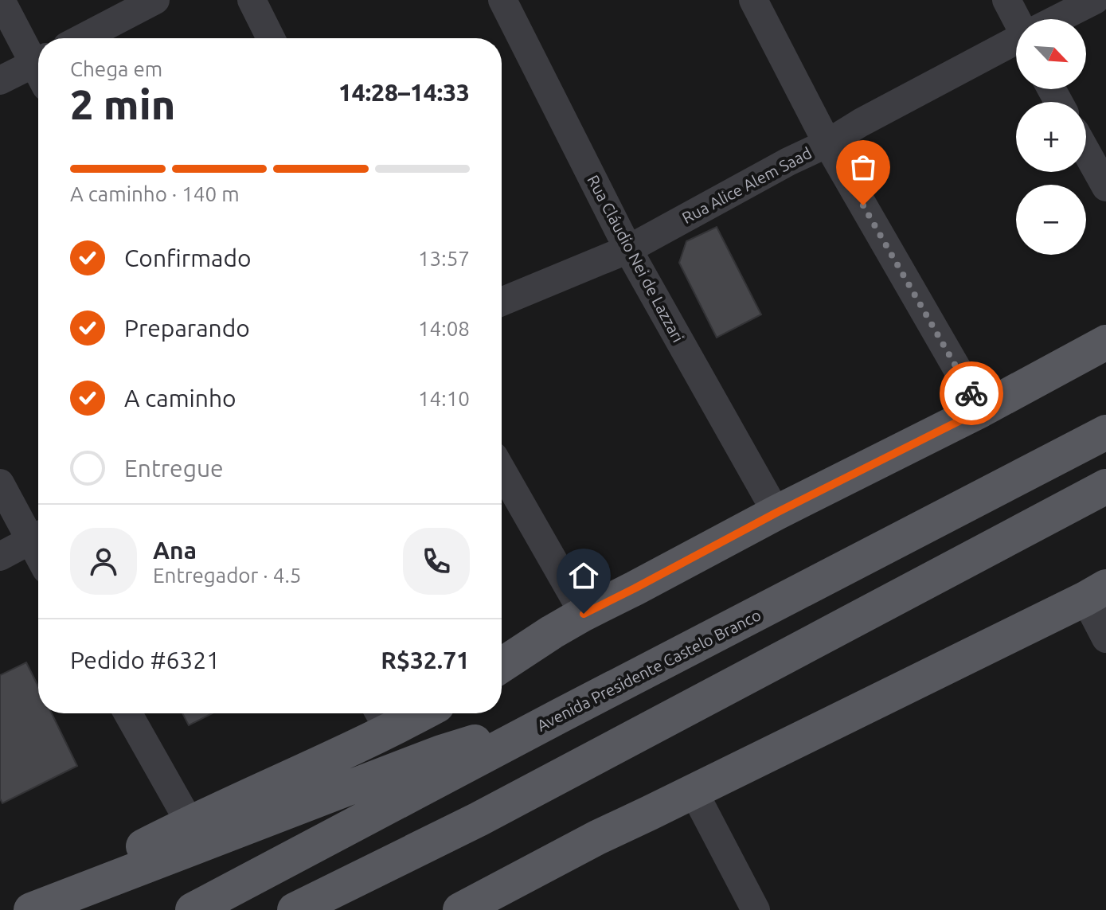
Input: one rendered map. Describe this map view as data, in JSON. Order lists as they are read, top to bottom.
{
  "streets": {
    "main road": ["Avenida Presidente Castelo Branco"],
    "street": ["Rua Alice Alem Saad", "Rua Cláudio Nei de Lazzari"]
  },
  "crossings": [
    ["Rua Alice Alem Saad", "Rua Cláudio Nei de Lazzari"]
  ],
  "north": "bottom right",
  "page": {
    "map_buttons": ["+", "−"],
    "heading": ["2 min", "Chega em", "14:28–14:33"],
    "panel": [
      "Ana",
      "Entregador · 4.5",
      "Pedido #6321",
      "R$32.71"
    ],
    "bar": "A caminho · 140 m",
    "list": [
      ["Confirmado", "13:57"],
      ["Preparando", "14:08"],
      ["A caminho", "14:10"],
      "Entregue"
    ]
  }
}
